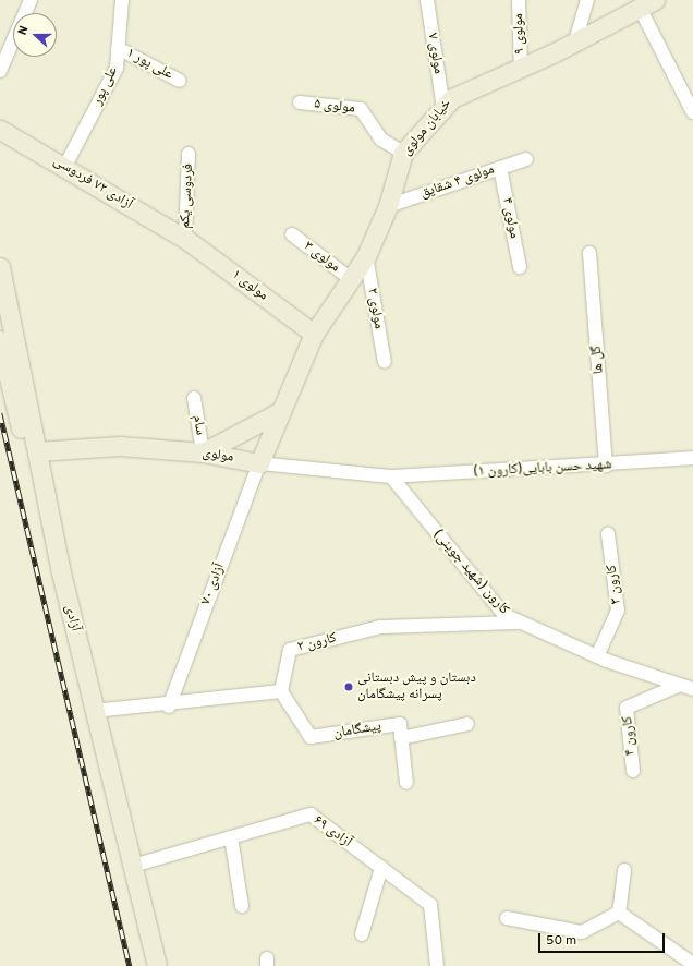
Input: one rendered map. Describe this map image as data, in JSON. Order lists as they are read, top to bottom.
{
  "streets": {
    "street": [
      "مولوی ۹",
      "مولوی ۷",
      "علی پور ۱",
      "علی پور",
      "مولوی ۵",
      "خیابان مولوی",
      "مولوی ۴ شقایق",
      "آزادی ۷۲ فردوسی",
      "فردوسی یکم",
      "مولوی ۴",
      "مولوی ۳",
      "مولوی ۱",
      "مولوی ۲",
      "گل ها",
      "سام",
      "مولوی",
      "شهید حسن بابایی(کارون ۱)",
      "کارون (شهید جوینی)",
      "آزادی ۷۰",
      "کارون ۳",
      "آزادی",
      "کارون ۲",
      "پیشگامان",
      "کارون ۴",
      "آزادی ۶۹"
    ]
  },
  "crossings": [
    ["مولوی ۹", "خیابان مولوی"],
    ["مولوی ۷", "خیابان مولوی"],
    ["علی پور ۱", "علی پور"],
    ["علی پور", "آزادی ۷۲ فردوسی"],
    ["مولوی ۵", "خیابان مولوی"],
    ["خیابان مولوی", "مولوی ۴ شقایق"],
    ["خیابان مولوی", "مولوی ۳"],
    ["خیابان مولوی", "مولوی ۱"],
    ["خیابان مولوی", "مولوی ۲"],
    ["مولوی ۴ شقایق", "مولوی ۴"],
    ["آزادی ۷۲ فردوسی", "فردوسی یکم"],
    ["آزادی ۷۲ فردوسی", "مولوی ۱"],
    ["فردوسی یکم", "مولوی ۱"],
    ["گل ها", "شهید حسن بابایی(کارون ۱)"],
    ["سام", "مولوی"],
    ["مولوی", "آزادی ۷۰"],
    ["مولوی", "آزادی"],
    ["شهید حسن بابایی(کارون ۱)", "کارون (شهید جوینی)"],
    ["کارون (شهید جوینی)", "کارون ۳"],
    ["کارون (شهید جوینی)", "کارون ۲"],
    ["کارون (شهید جوینی)", "کارون ۴"],
    ["آزادی", "آزادی ۶۹"],
    ["کارون ۲", "پیشگامان"]
  ],
  "places": ["دبستان و پیش دبستانی پسرانه پیشگامان"],
  "scale_bar": "50 m",
  "north": "left"
}
